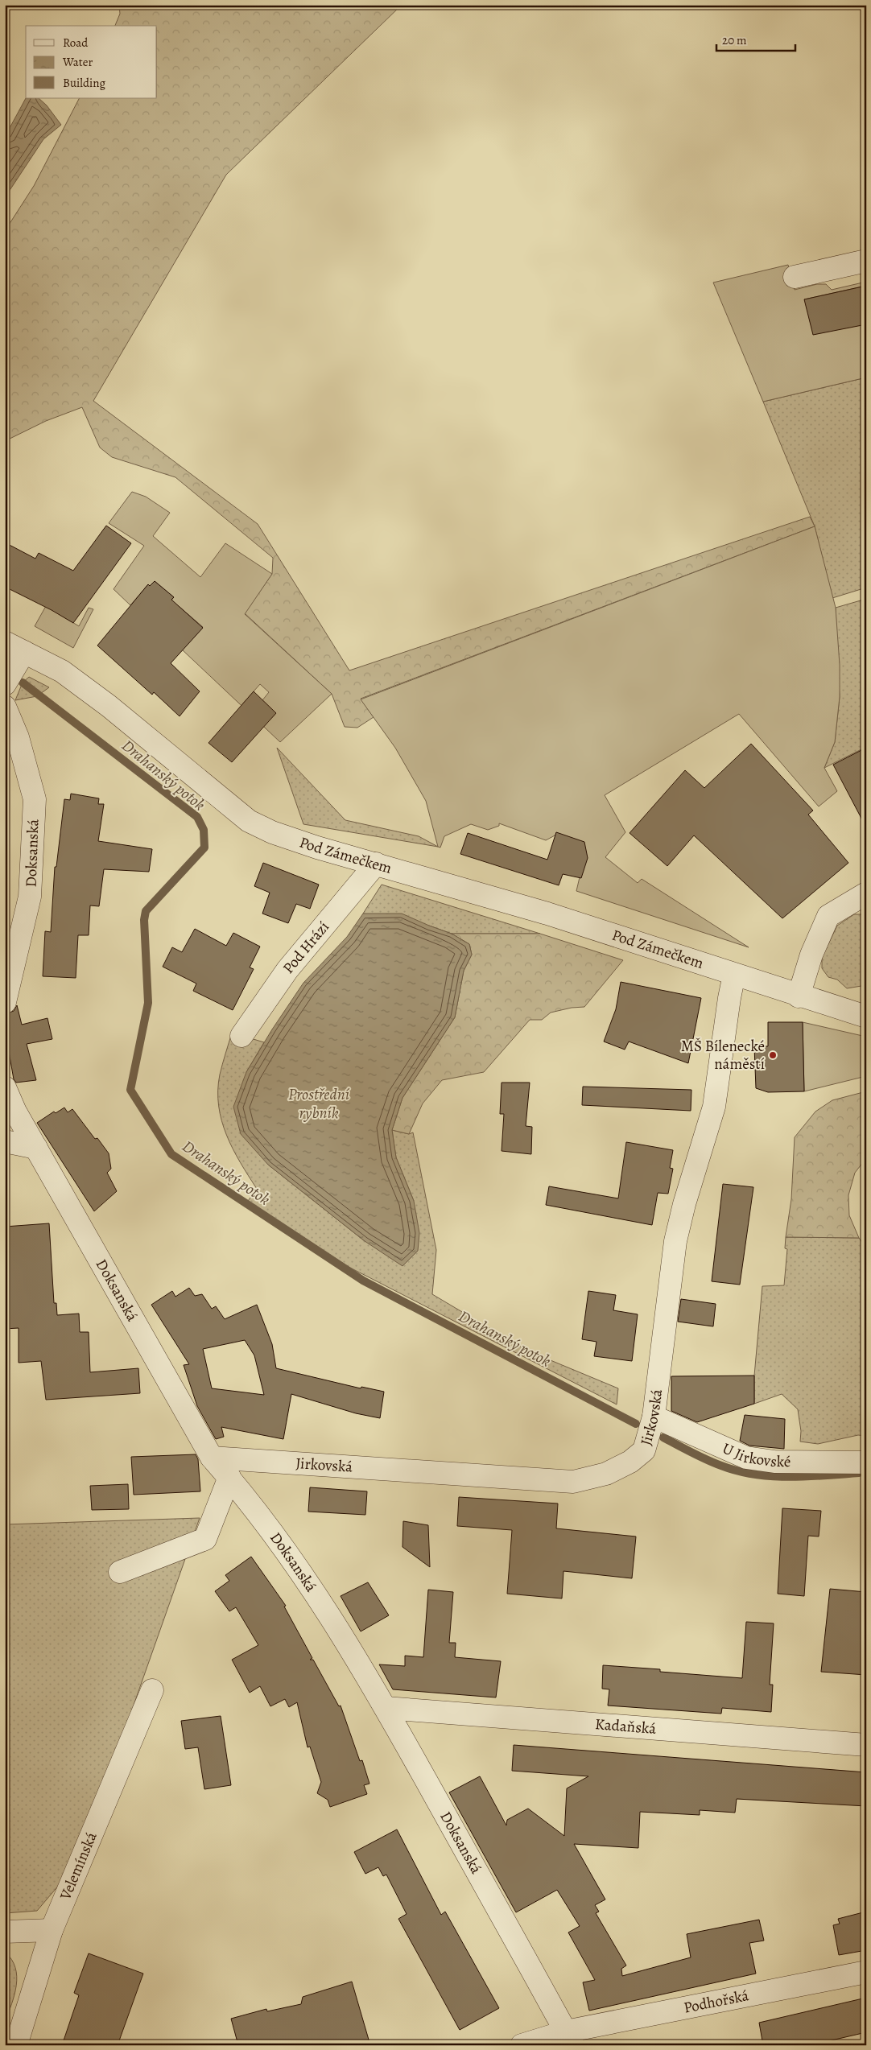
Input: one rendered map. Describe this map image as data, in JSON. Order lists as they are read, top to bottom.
{
  "streets": {
    "street": [
      "Doksanská",
      "Pod Zámečkem",
      "Pod Hrází",
      "Jirkovská",
      "U Jirkovské",
      "Kadaňská",
      "Velemínská",
      "Podhořská"
    ]
  },
  "crossings": [
    ["Doksanská", "Jirkovská"],
    ["Doksanská", "Kadaňská"],
    ["Doksanská", "Podhořská"],
    ["Pod Zámečkem", "Pod Hrází"],
    ["Pod Zámečkem", "Jirkovská"],
    ["Jirkovská", "U Jirkovské"]
  ],
  "water": ["Drahanský potok", "Prostřední rybník"],
  "places": ["MŠ Bílenecké náměstí"],
  "legend": ["Road", "Water", "Building"],
  "scale_bar": "20 m"
}
